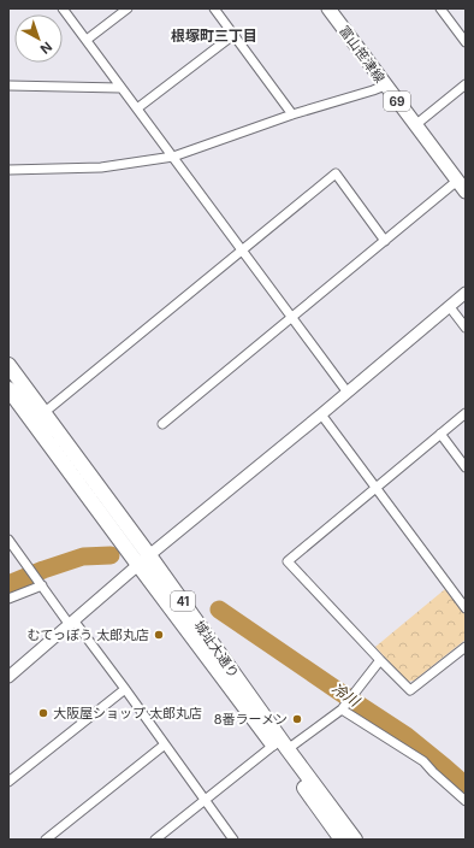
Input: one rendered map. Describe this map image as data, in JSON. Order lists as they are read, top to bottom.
{
  "streets": {
    "highway": ["41", "城址大通り"],
    "main road": ["富山笹津線", "69"]
  },
  "districts": ["根塚町三丁目"],
  "water": ["冷川"],
  "places": ["むてっぽう 太郎丸店", "大阪屋ショップ 太郎丸店", "8番ラーメン"],
  "north": "bottom right"
}
